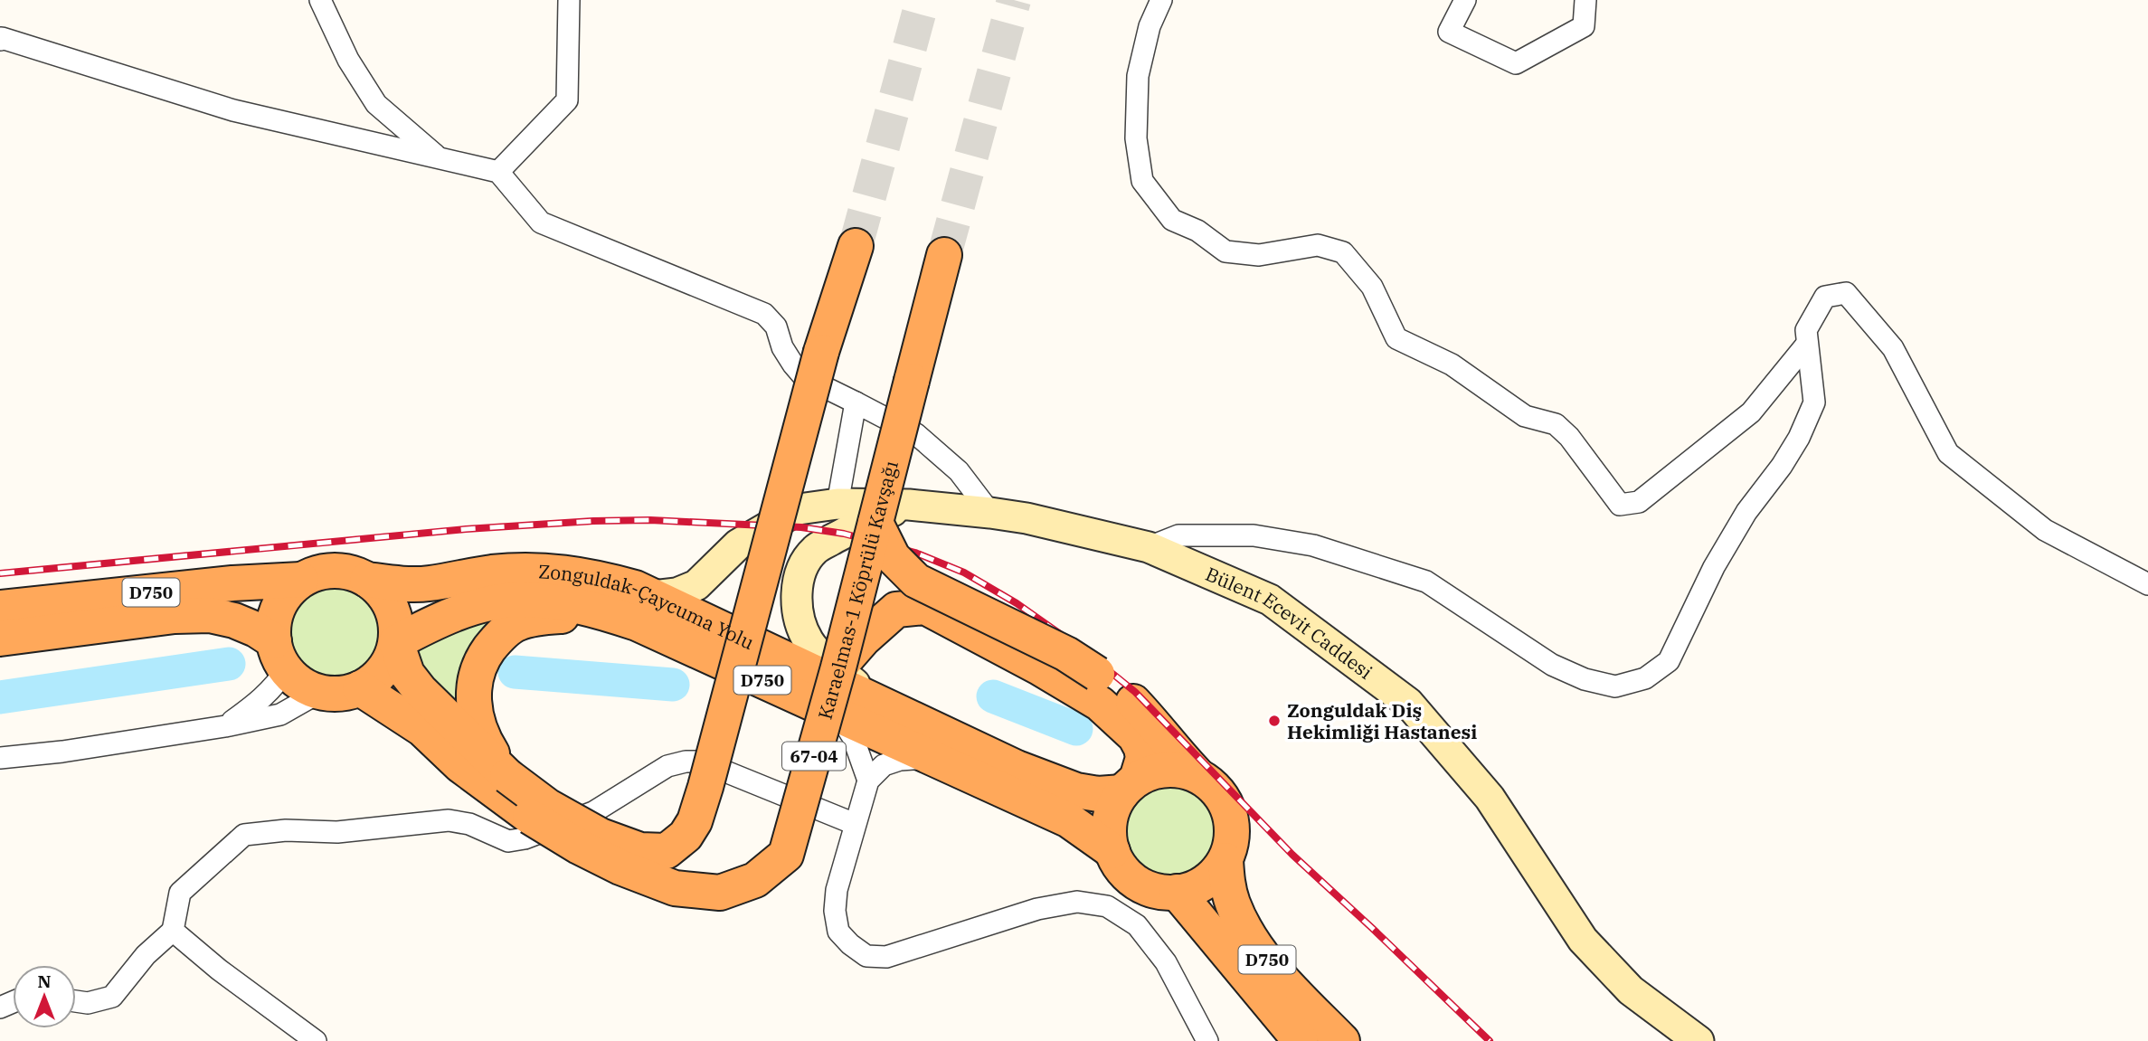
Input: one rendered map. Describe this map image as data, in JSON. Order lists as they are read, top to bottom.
{
  "streets": {
    "highway": [
      "Karaelmas-1 Köprülü Kavşağı",
      "D750",
      "Zonguldak-Çaycuma Yolu",
      "67-04"
    ],
    "main road": ["Bülent Ecevit Caddesi"]
  },
  "crossings": [
    ["Karaelmas-1 Köprülü Kavşağı", "D750"],
    ["Karaelmas-1 Köprülü Kavşağı", "Zonguldak-Çaycuma Yolu"],
    ["D750", "Zonguldak-Çaycuma Yolu"],
    ["Zonguldak-Çaycuma Yolu", "Bülent Ecevit Caddesi"]
  ],
  "places": ["Zonguldak Diş Hekimliği Hastanesi"],
  "north": "top"
}
